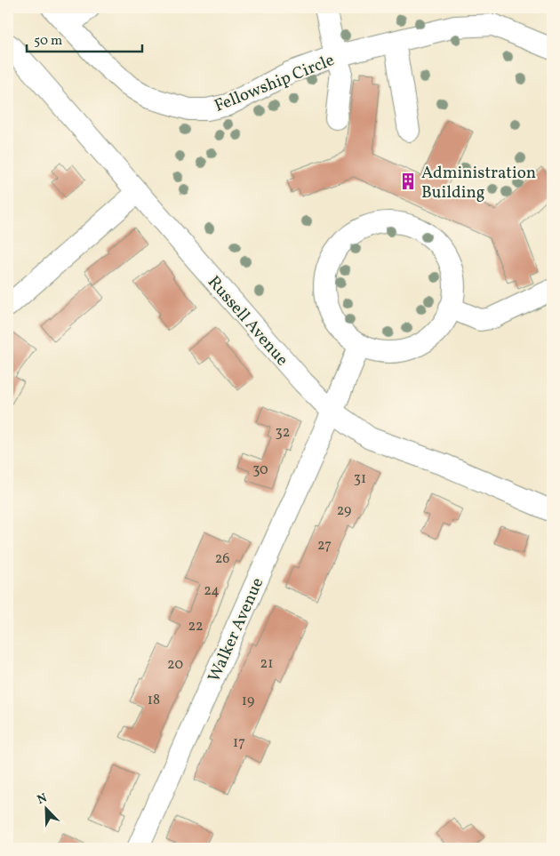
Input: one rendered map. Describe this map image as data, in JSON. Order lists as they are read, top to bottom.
{
  "streets": {
    "street": ["Fellowship Circle", "Russell Avenue", "Walker Avenue"]
  },
  "crossings": [
    ["Russell Avenue", "Walker Avenue"]
  ],
  "places": {
    "building": ["Administration Building"]
  },
  "house_numbers": [
    "32",
    "30",
    "31",
    "29",
    "27",
    "26",
    "24",
    "22",
    "21",
    "20",
    "18",
    "19",
    "17"
  ],
  "scale_bar": "50 m",
  "north": "top left"
}
